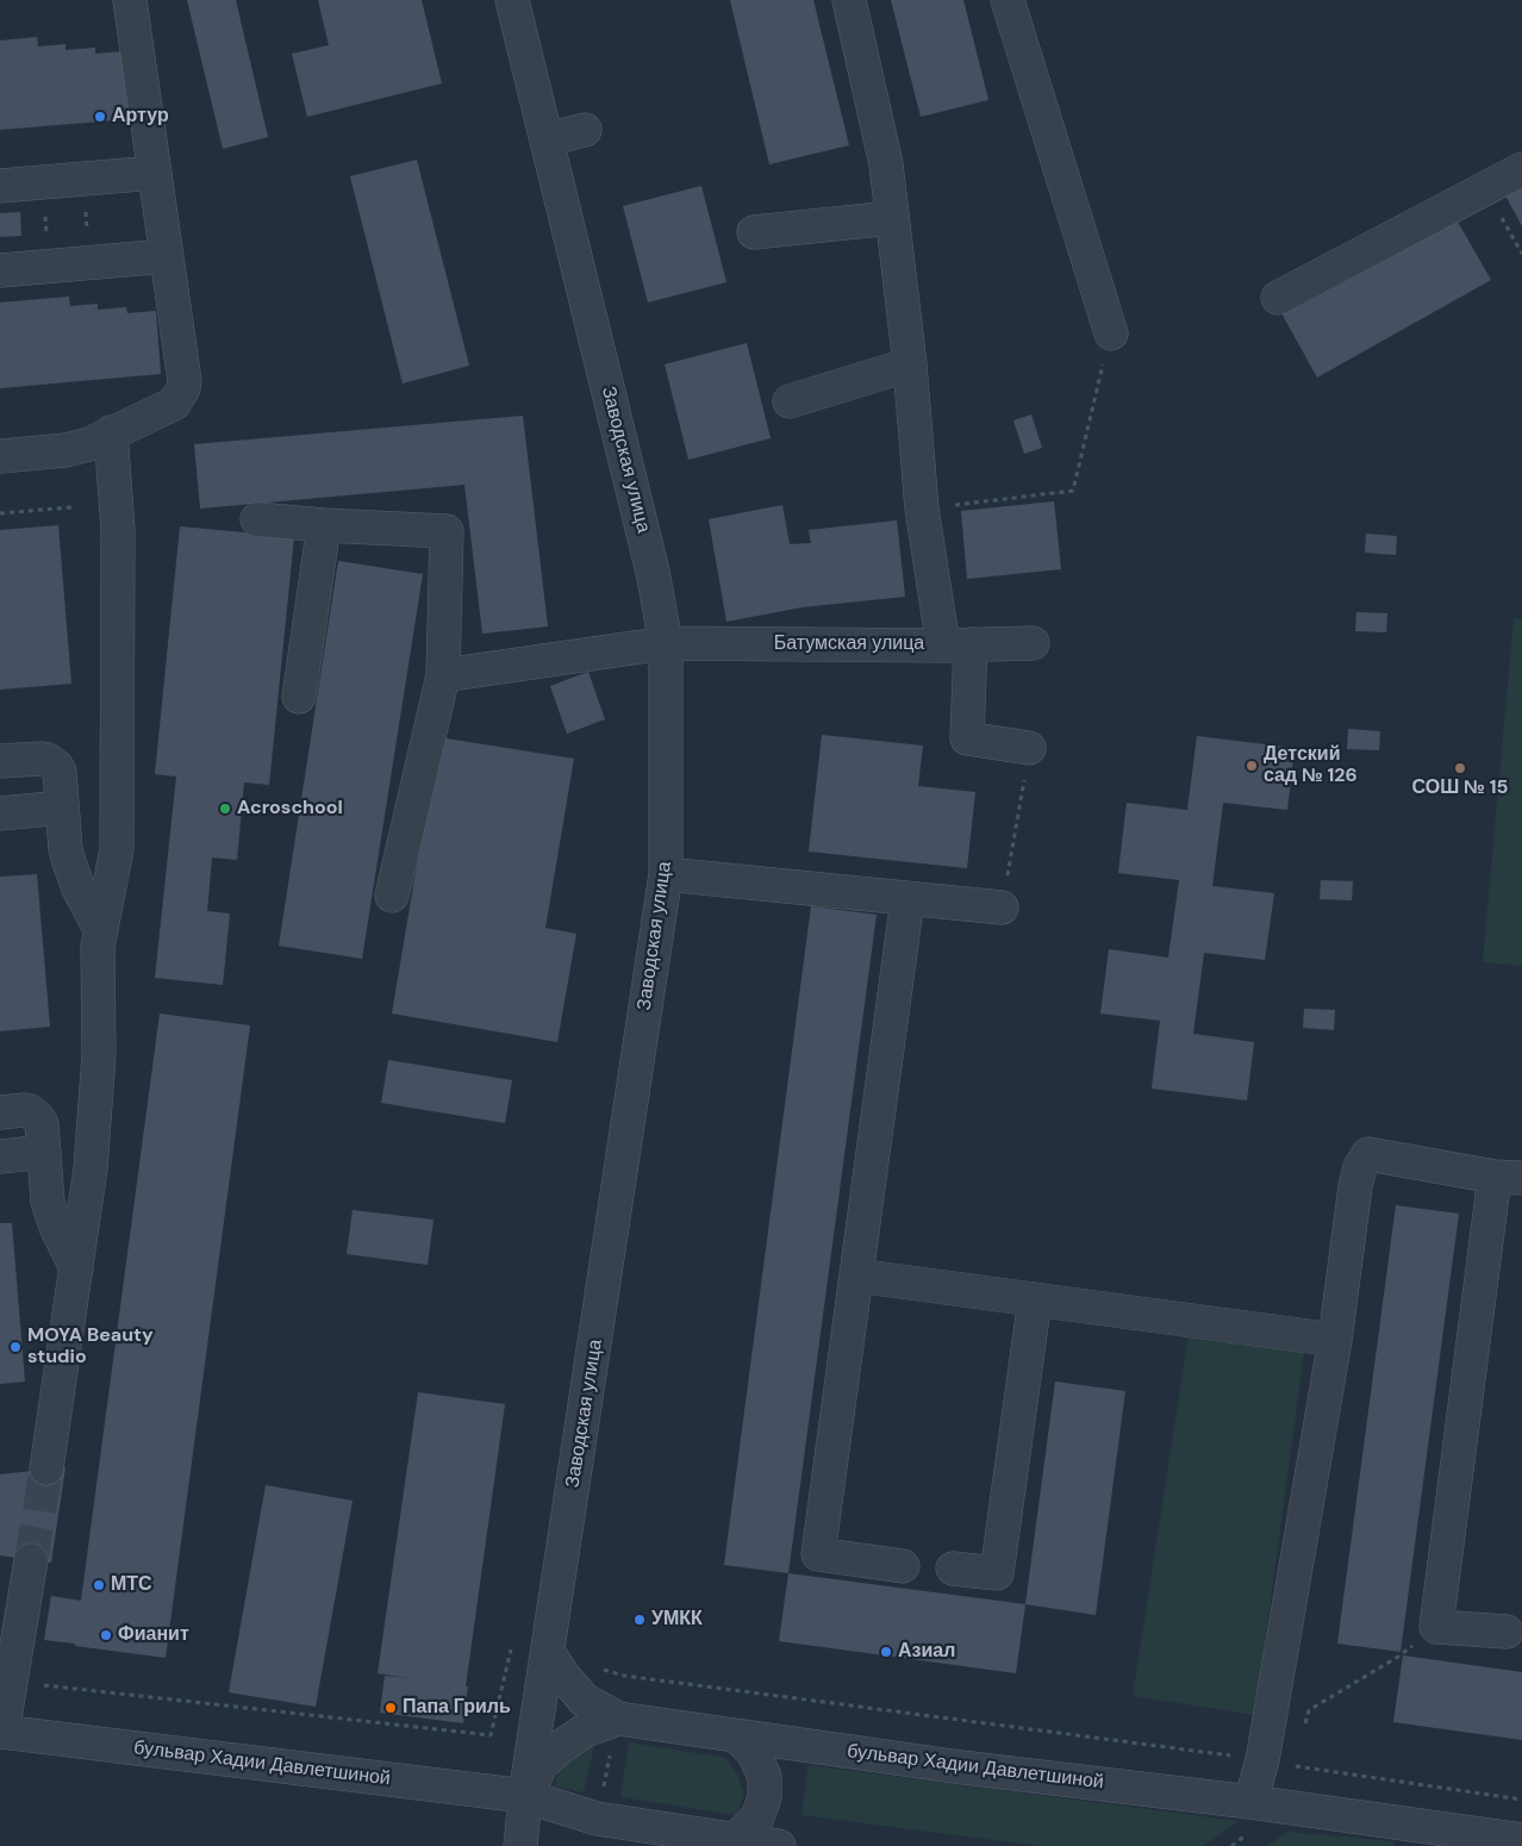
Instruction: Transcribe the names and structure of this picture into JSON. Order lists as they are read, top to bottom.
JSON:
{
  "streets": {
    "street": ["Заводская улица", "Батумская улица", "бульвар Хадии Давлетшиной"]
  },
  "crossings": [
    ["Заводская улица", "Батумская улица"],
    ["Заводская улица", "бульвар Хадии Давлетшиной"]
  ],
  "places": [
    "Артур",
    "Детский сад № 126",
    "СОШ № 15",
    "Acroschool",
    "MOYA Beauty studio",
    "МТС",
    "УМКК",
    "Фианит",
    "Азиал",
    "Папа Гриль"
  ]
}
